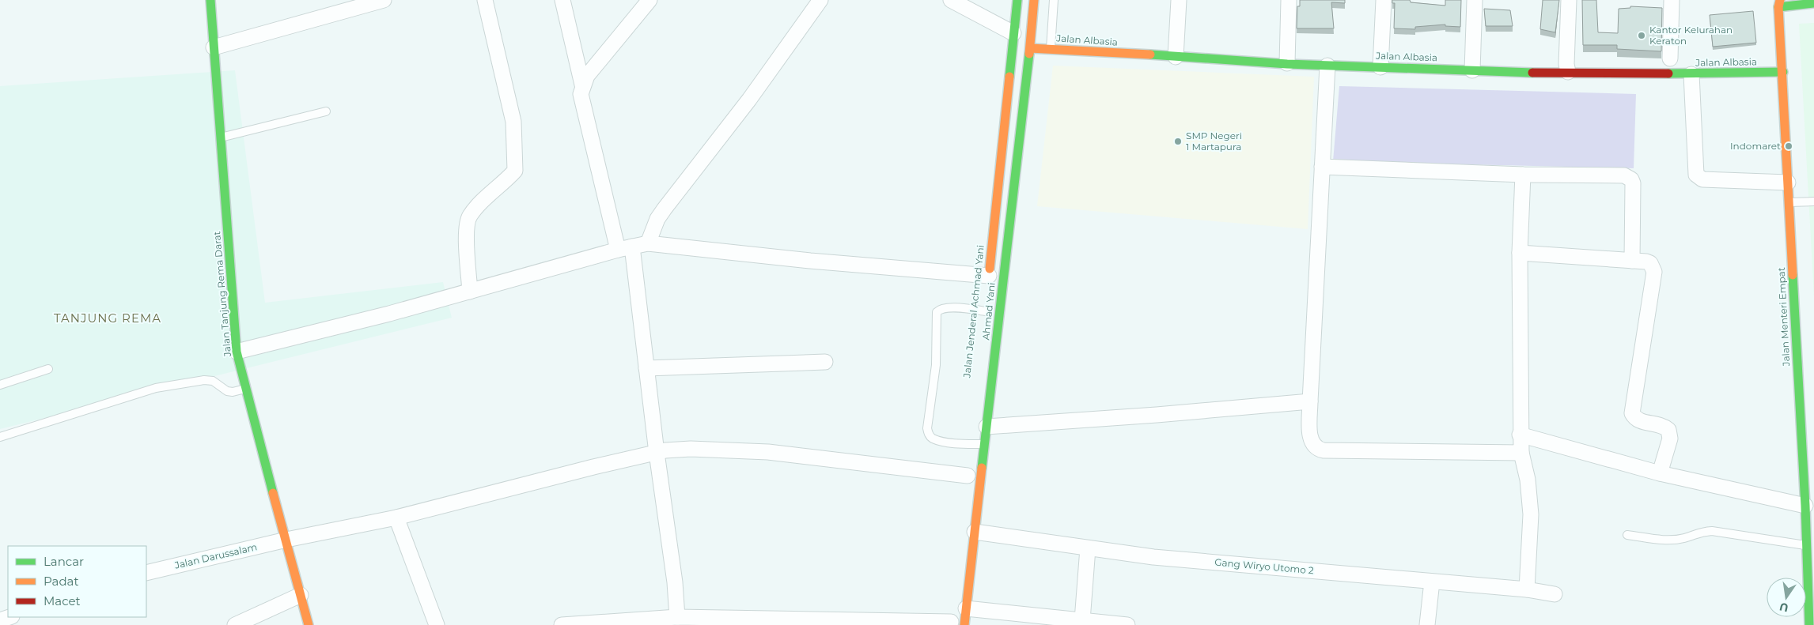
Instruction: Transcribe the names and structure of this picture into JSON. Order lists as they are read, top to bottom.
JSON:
{
  "streets": {
    "main road": [
      "Jalan Albasia",
      "Jalan Tanjung Rema Darat",
      "Jalan Jenderal Achmad Yani",
      "Ahmad Yani",
      "Jalan Menteri Empat"
    ],
    "street": ["Jalan Darussalam", "Gang Wiryo Utomo 2"]
  },
  "crossings": [
    ["Jalan Albasia", "Ahmad Yani"],
    ["Jalan Albasia", "Jalan Menteri Empat"],
    ["Jalan Tanjung Rema Darat", "Jalan Darussalam"],
    ["Ahmad Yani", "Gang Wiryo Utomo 2"]
  ],
  "districts": ["TANJUNG REMA"],
  "places": ["Kantor Kelurahan Keraton", "SMP Negeri 1 Martapura", "Indomaret"],
  "legend": ["Lancar", "Padat", "Macet"],
  "north": "bottom"
}
